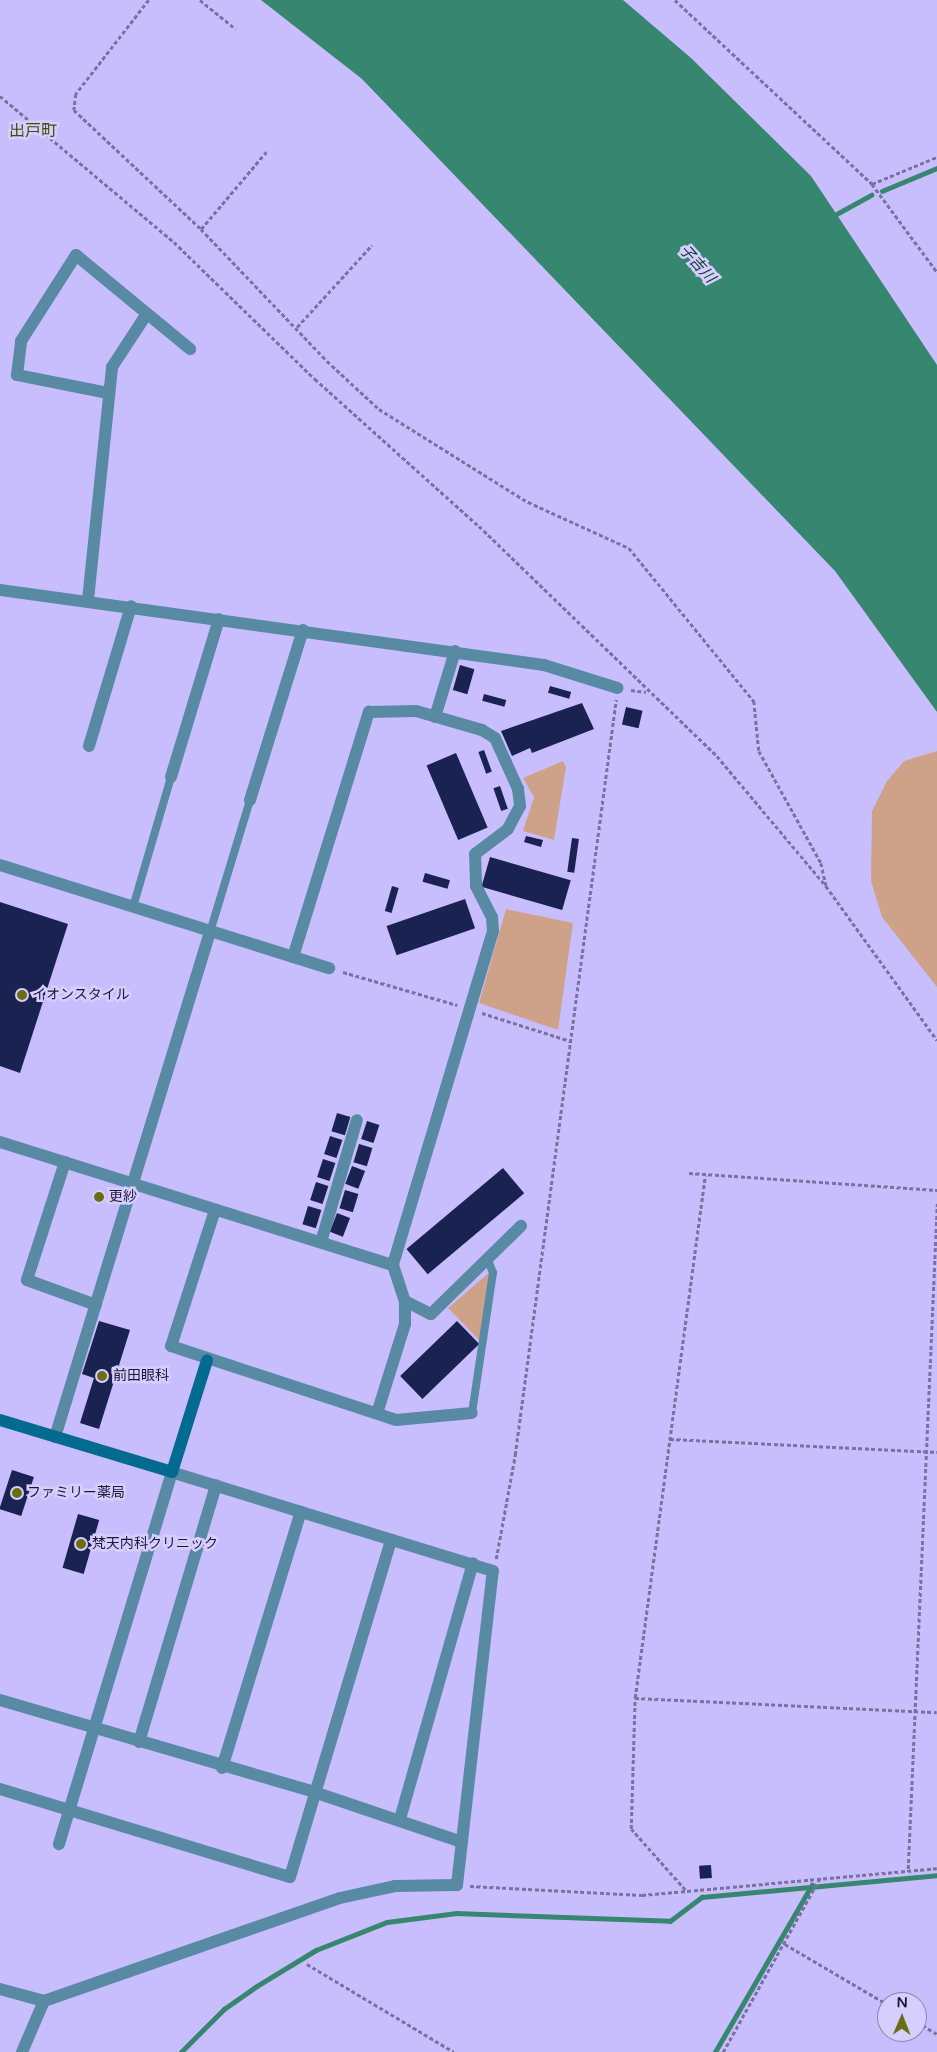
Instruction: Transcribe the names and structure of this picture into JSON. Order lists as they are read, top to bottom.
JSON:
{
  "districts": ["出戸町"],
  "water": ["子吉川"],
  "places": [
    "イオンスタイル",
    "更紗",
    "前田眼科",
    "ファミリー薬局",
    "梵天内科クリニック"
  ],
  "north": "top"
}
